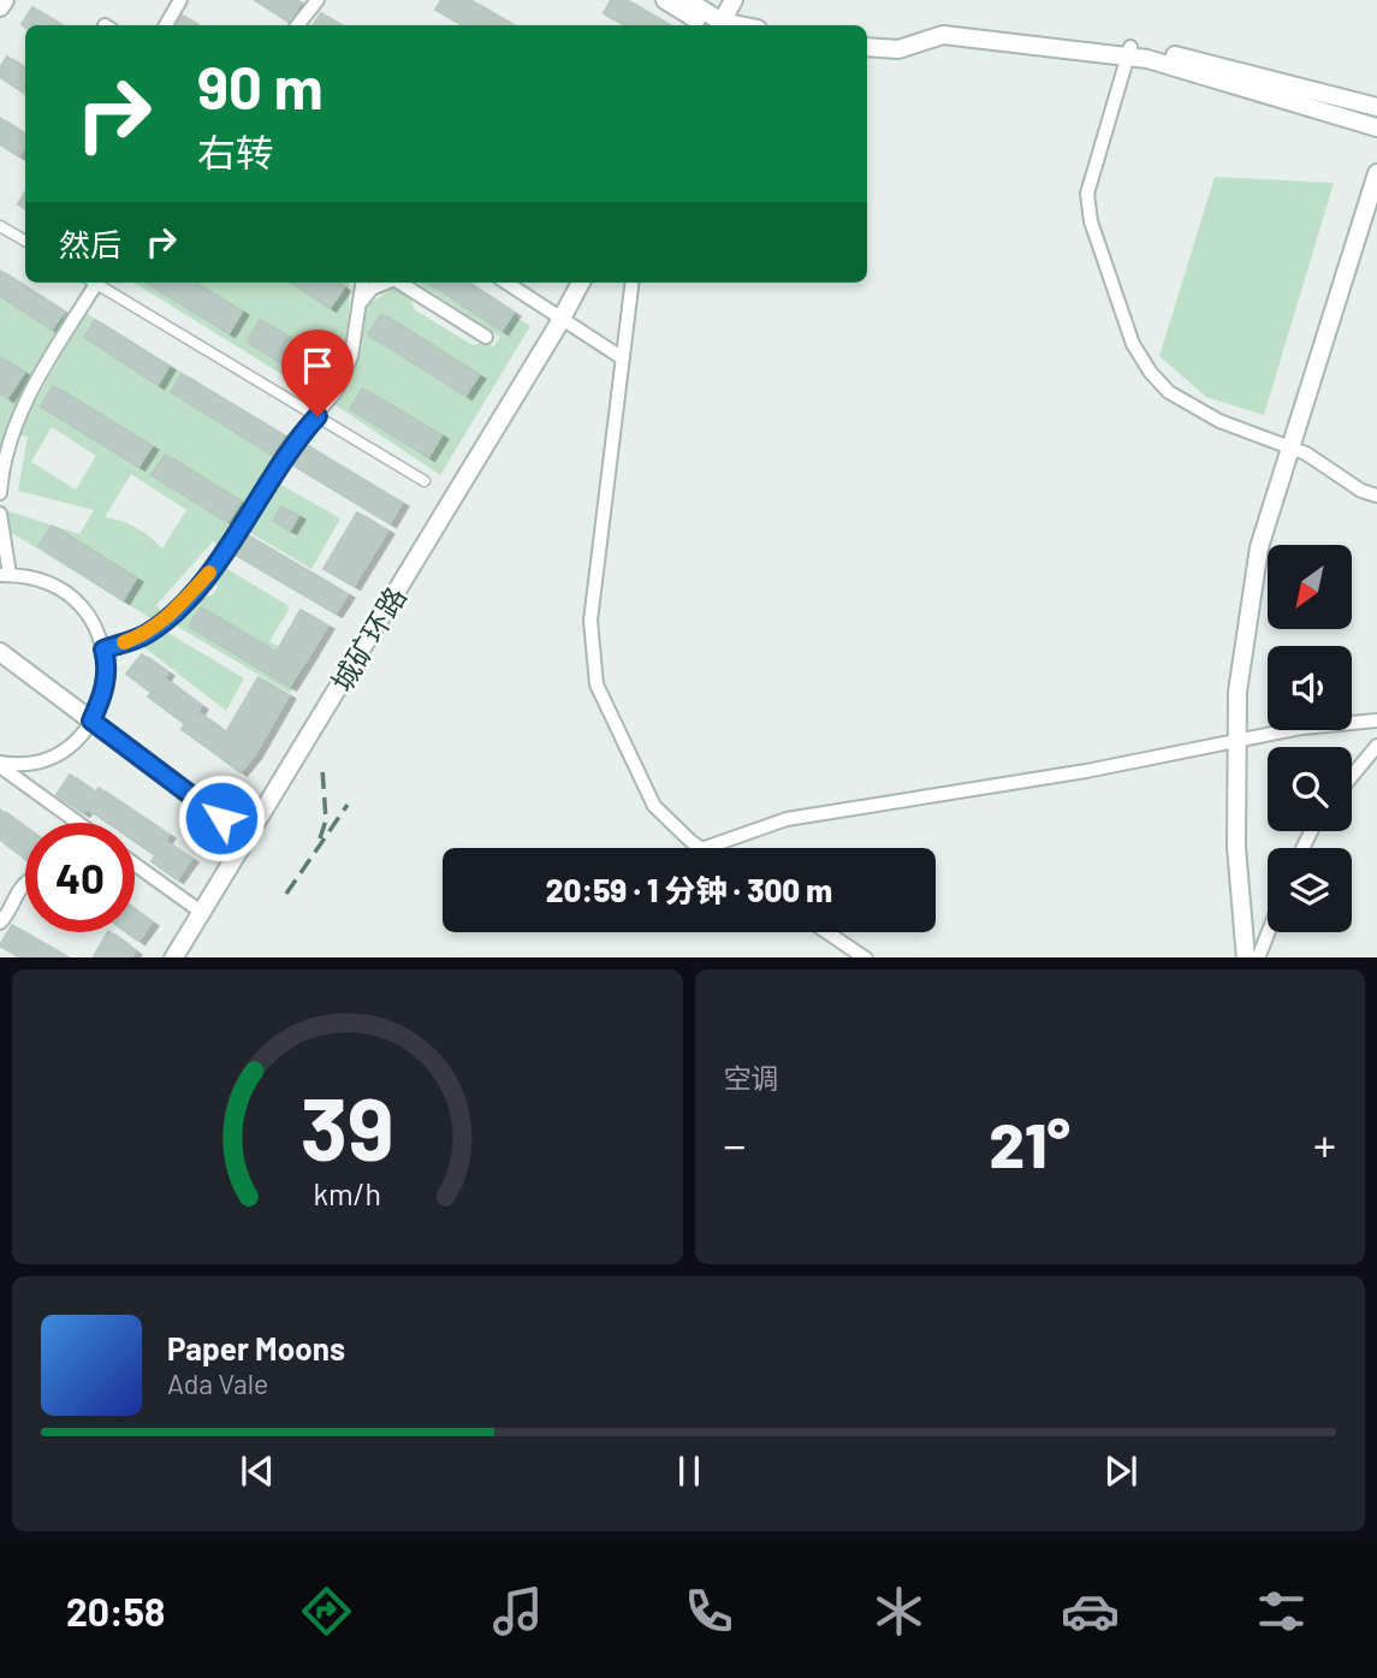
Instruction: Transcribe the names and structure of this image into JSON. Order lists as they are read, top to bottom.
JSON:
{
  "streets": {
    "street": ["城矿环路"]
  },
  "north": "bottom left",
  "page": {
    "turn": ["90 m", "右转"],
    "then": "然后",
    "limit": "40",
    "trip": "20:59 · 1 分钟 · 300 m",
    "tile": "空调",
    "heat": ["−", "21°", "+"],
    "song": ["Paper Moons", "Ada Vale"],
    "tabs": "20:58",
    "gauge": ["39", "km/h"]
  }
}
